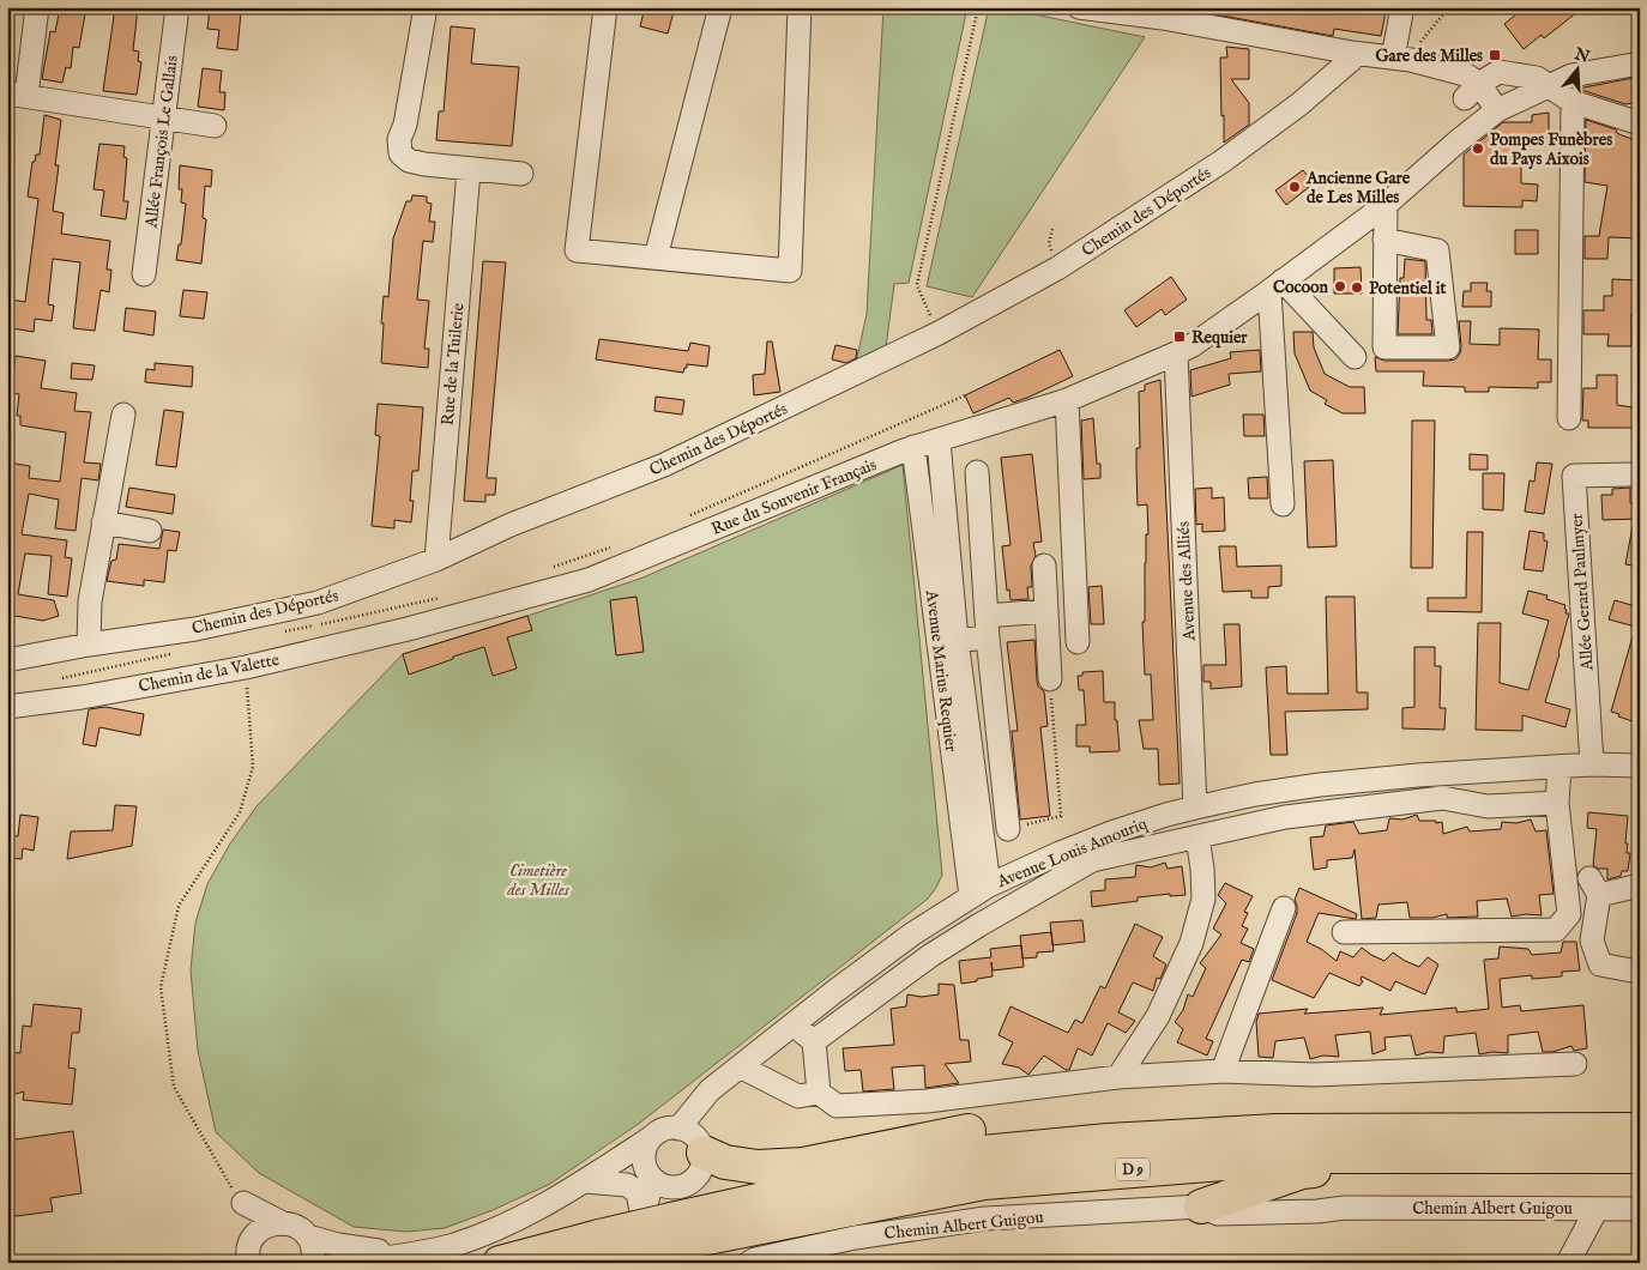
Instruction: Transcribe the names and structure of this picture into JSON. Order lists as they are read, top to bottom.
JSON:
{
  "streets": {
    "highway": ["D 9"],
    "street": [
      "Allée François Le Gallais",
      "Chemin des Déportés",
      "Rue de la Tuilerie",
      "Rue du Souvenir Français",
      "Avenue des Alliés",
      "Allée Gerard Paulmyer",
      "Avenue Marius Requier",
      "Chemin de la Valette",
      "Avenue Louis Amouriq",
      "Chemin Albert Guigou"
    ]
  },
  "crossings": [
    ["Chemin des Déportés", "Rue de la Tuilerie"],
    ["Rue du Souvenir Français", "Avenue des Alliés"],
    ["Rue du Souvenir Français", "Avenue Marius Requier"],
    ["Rue du Souvenir Français", "Chemin de la Valette"],
    ["Avenue des Alliés", "Avenue Louis Amouriq"],
    ["Allée Gerard Paulmyer", "Avenue Louis Amouriq"],
    ["Avenue Marius Requier", "Avenue Louis Amouriq"],
    ["Avenue Louis Amouriq", "D 9"]
  ],
  "parks": ["Cimetière des Milles"],
  "places": {
    "transit": ["Gare des Milles", "Requier"],
    "other": [
      "Pompes Funèbres du Pays Aixois",
      "Ancienne Gare de Les Milles",
      "Cocoon",
      "Potentiel it"
    ]
  },
  "north": "top"
}
